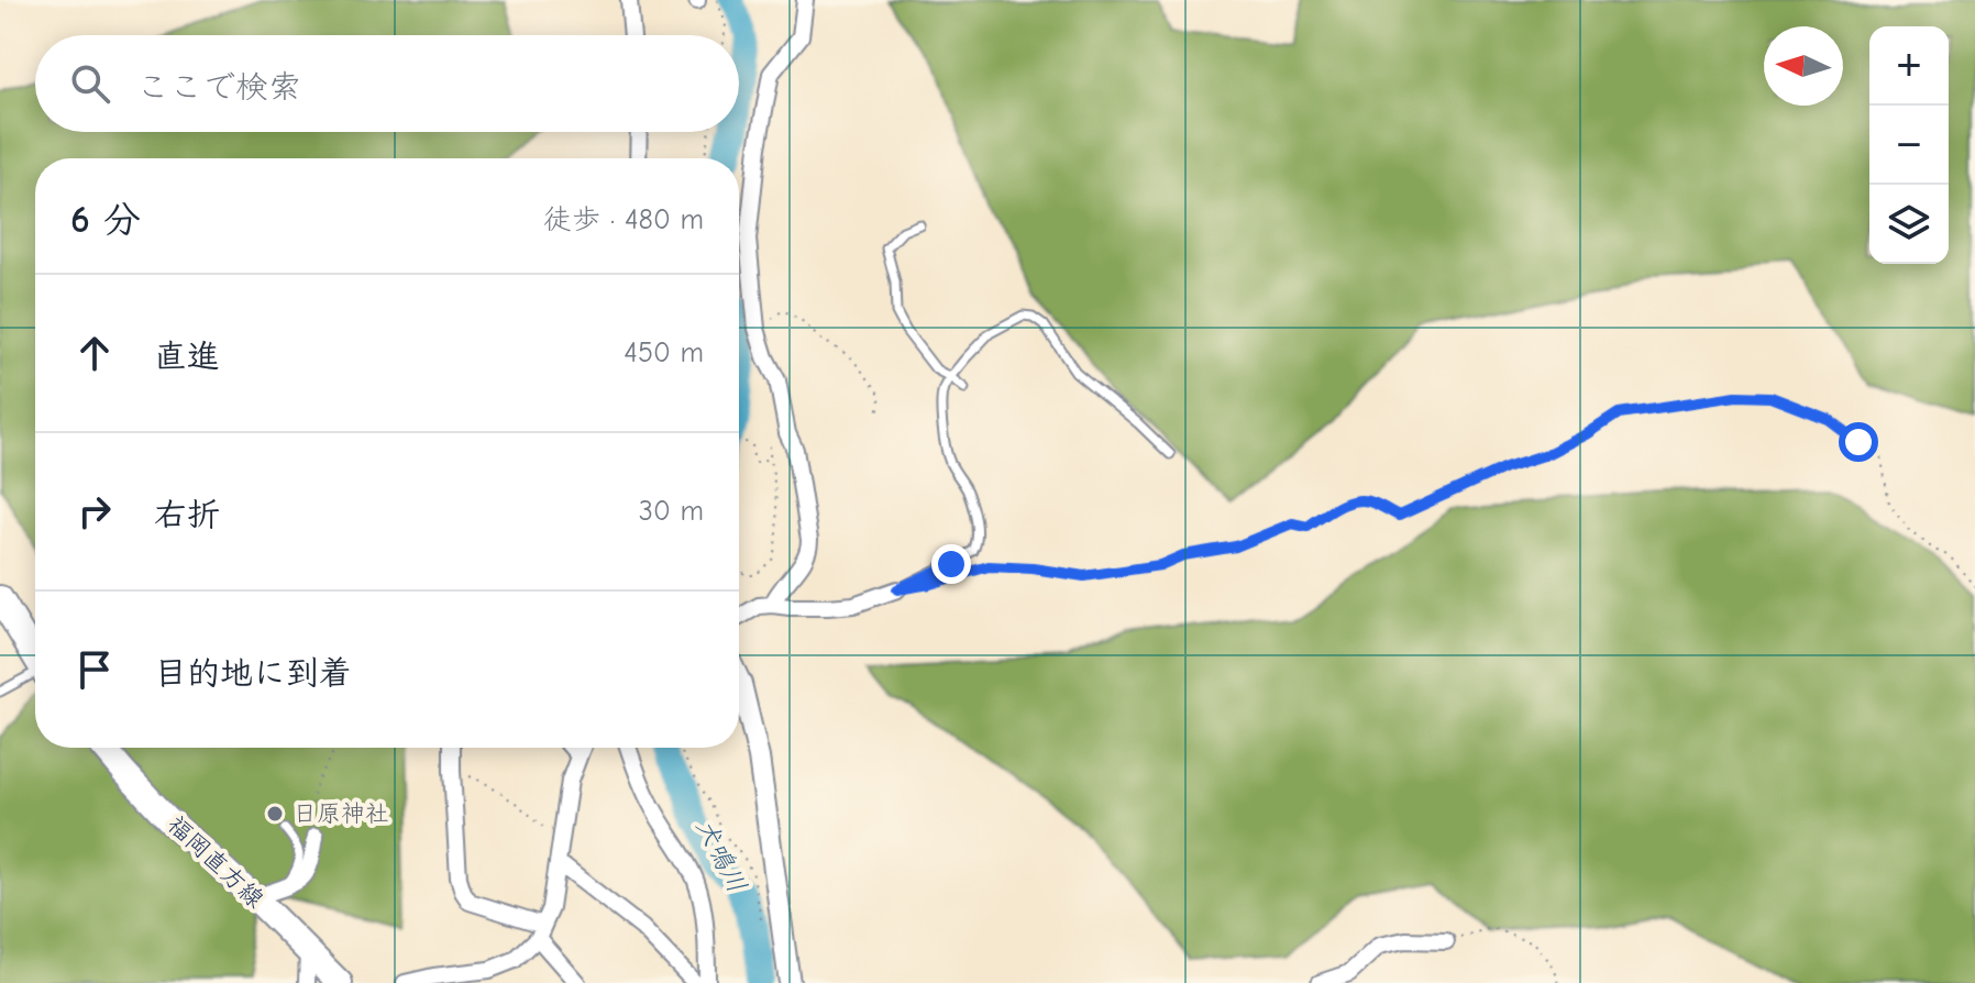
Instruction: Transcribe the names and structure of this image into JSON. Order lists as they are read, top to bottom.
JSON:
{
  "streets": {
    "main road": ["福岡直方線"]
  },
  "water": ["犬鳴川"],
  "places": ["日原神社"],
  "north": "left",
  "page": {
    "map_buttons": ["+", "−"],
    "search": "ここで検索",
    "heading": ["6 分", "徒歩 · 480 m"],
    "list": [
      ["直進", "450 m"],
      ["右折", "30 m"],
      "目的地に到着"
    ]
  }
}
